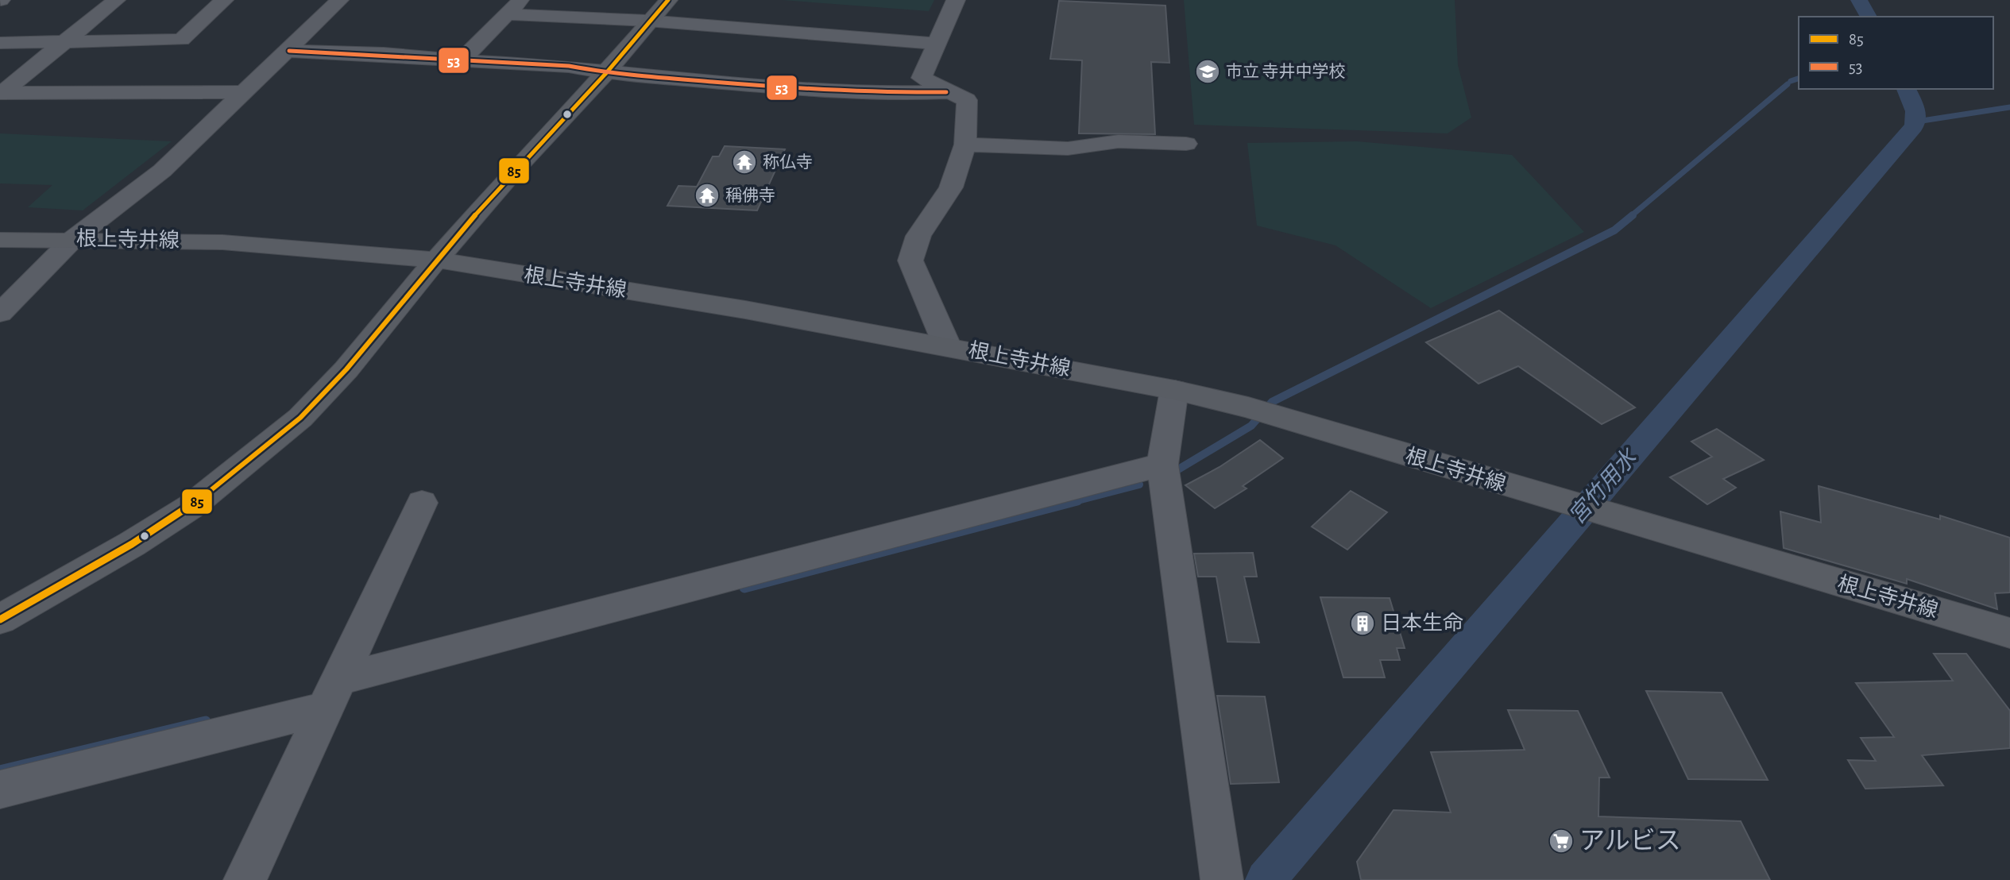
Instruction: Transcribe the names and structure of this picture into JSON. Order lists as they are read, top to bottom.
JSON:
{
  "streets": {
    "main road": ["根上寺井線"]
  },
  "water": ["宮竹用水"],
  "places": {
    "school or university": ["市立 寺井中学校"],
    "temple": ["称仏寺", "稱佛寺"],
    "building": ["日本生命"],
    "supermarket": ["アルビス"]
  },
  "lines": ["transit line 85", "transit line 53"],
  "legend": ["85", "53"]
}
